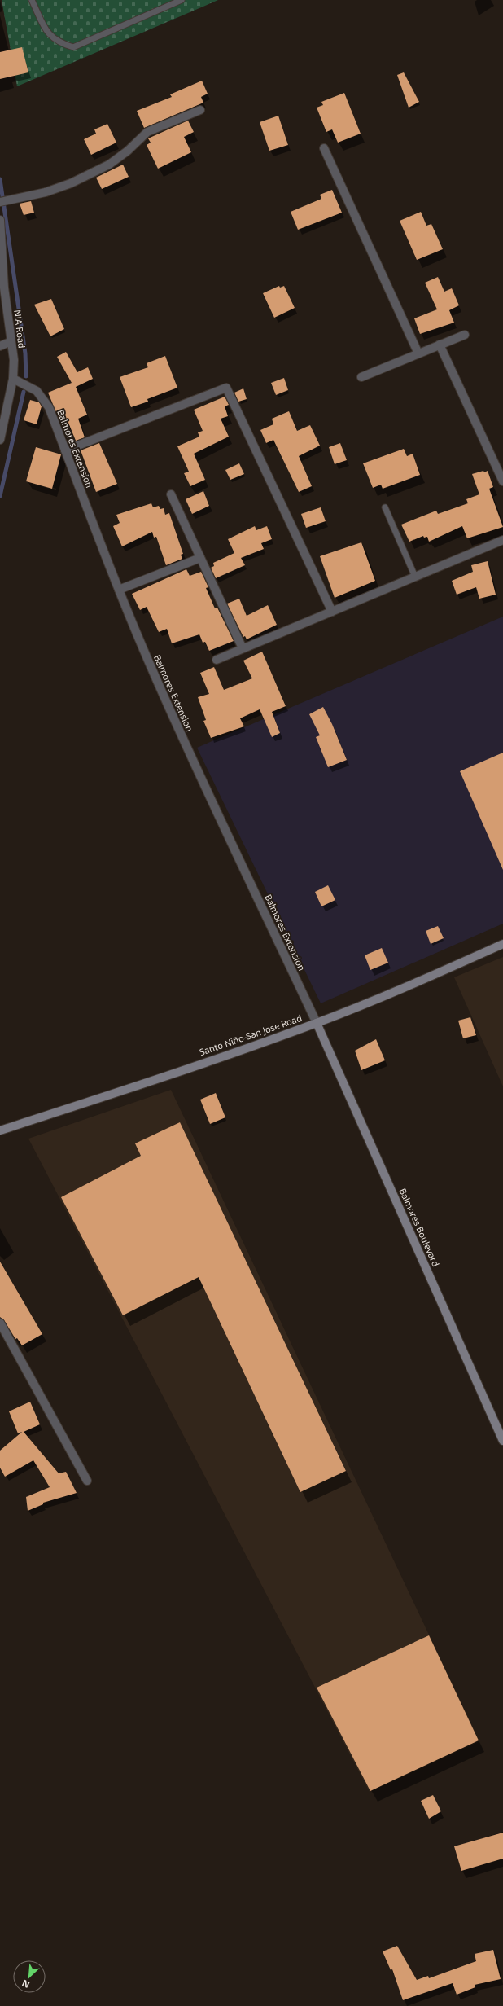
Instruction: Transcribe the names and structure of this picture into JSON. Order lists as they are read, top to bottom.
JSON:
{
  "streets": {
    "main road": ["Santo Niño-San Jose Road", "Balmores Boulevard"],
    "street": ["NIA Road", "Balmores Extension"]
  },
  "crossings": [
    ["NIA Road", "Balmores Extension"],
    ["Balmores Extension", "Santo Niño-San Jose Road"],
    ["Balmores Extension", "Balmores Boulevard"],
    ["Santo Niño-San Jose Road", "Balmores Boulevard"]
  ],
  "north": "bottom left"
}
